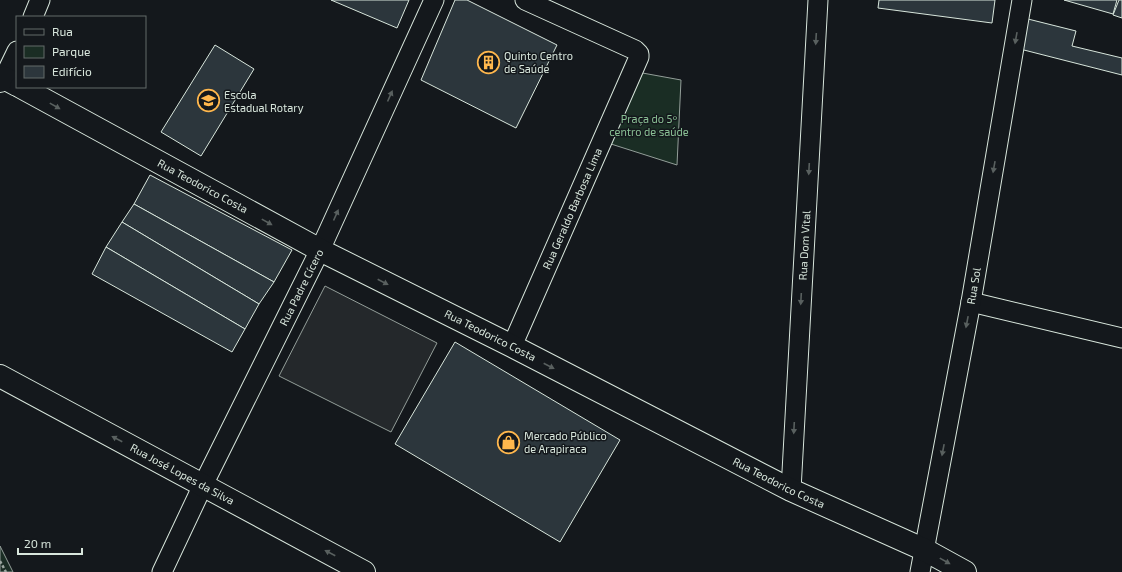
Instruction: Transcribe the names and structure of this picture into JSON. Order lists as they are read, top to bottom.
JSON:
{
  "streets": {
    "street": [
      "Rua Teodorico Costa",
      "Rua Geraldo Barbosa Lima",
      "Rua Dom Vital",
      "Rua Sol",
      "Rua Padre Cícero",
      "Rua José Lopes da Silva"
    ]
  },
  "crossings": [
    ["Rua Teodorico Costa", "Rua Geraldo Barbosa Lima"],
    ["Rua Teodorico Costa", "Rua Dom Vital"],
    ["Rua Teodorico Costa", "Rua Sol"],
    ["Rua Teodorico Costa", "Rua Padre Cícero"],
    ["Rua Padre Cícero", "Rua José Lopes da Silva"]
  ],
  "one_way": [
    "Rua Teodorico Costa",
    "Rua Dom Vital",
    "Rua Sol",
    "Rua Padre Cícero",
    "Rua José Lopes da Silva"
  ],
  "parks": ["Praça do 5º centro de saúde"],
  "places": {
    "building": ["Quinto Centro de Saúde"],
    "school or university": ["Escola Estadual Rotary"],
    "shop": ["Mercado Público de Arapiraca"]
  },
  "legend": ["Rua", "Parque", "Edifício"],
  "scale_bar": "20 m"
}
